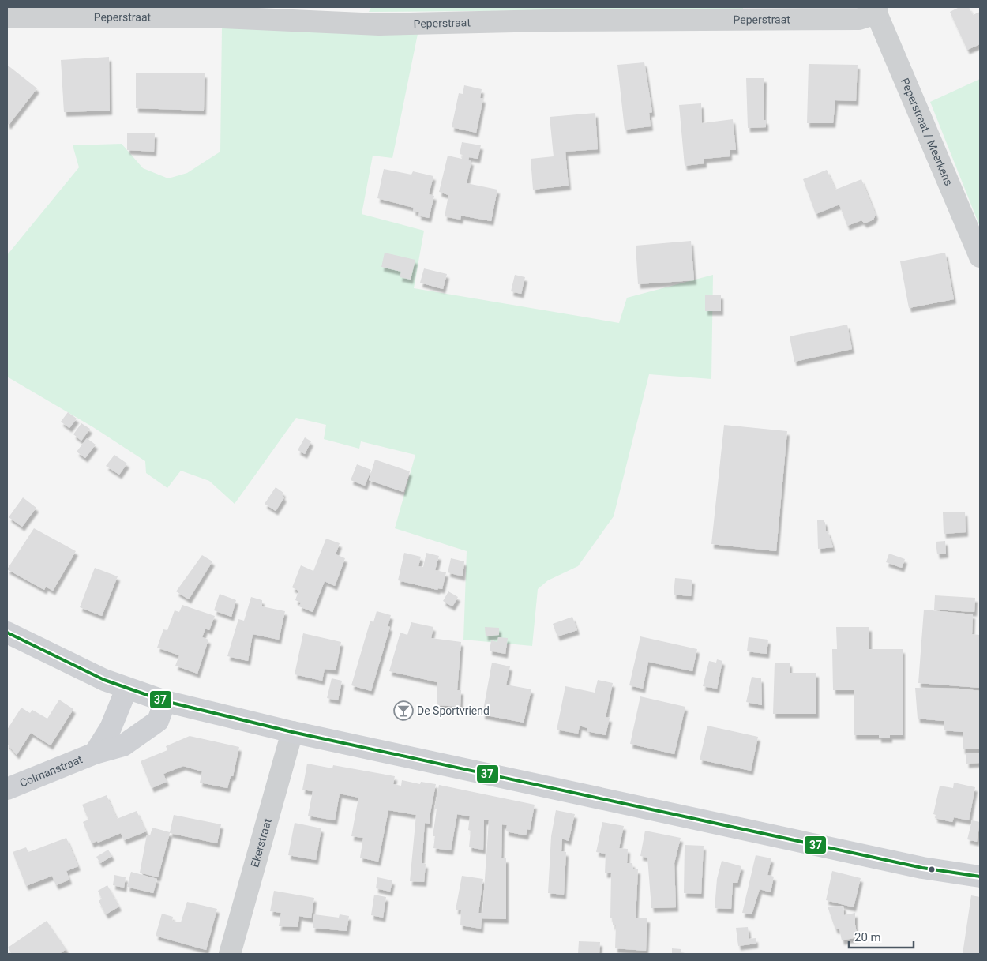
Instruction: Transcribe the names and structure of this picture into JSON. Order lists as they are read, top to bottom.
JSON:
{
  "streets": {
    "main road": ["Colmanstraat"],
    "street": ["Peperstraat", "Peperstraat / Meerkens", "Ekerstraat"]
  },
  "crossings": [
    ["Peperstraat", "Peperstraat / Meerkens"]
  ],
  "places": {
    "bar": ["De Sportvriend"]
  },
  "lines": ["transit line 37"],
  "scale_bar": "20 m"
}
